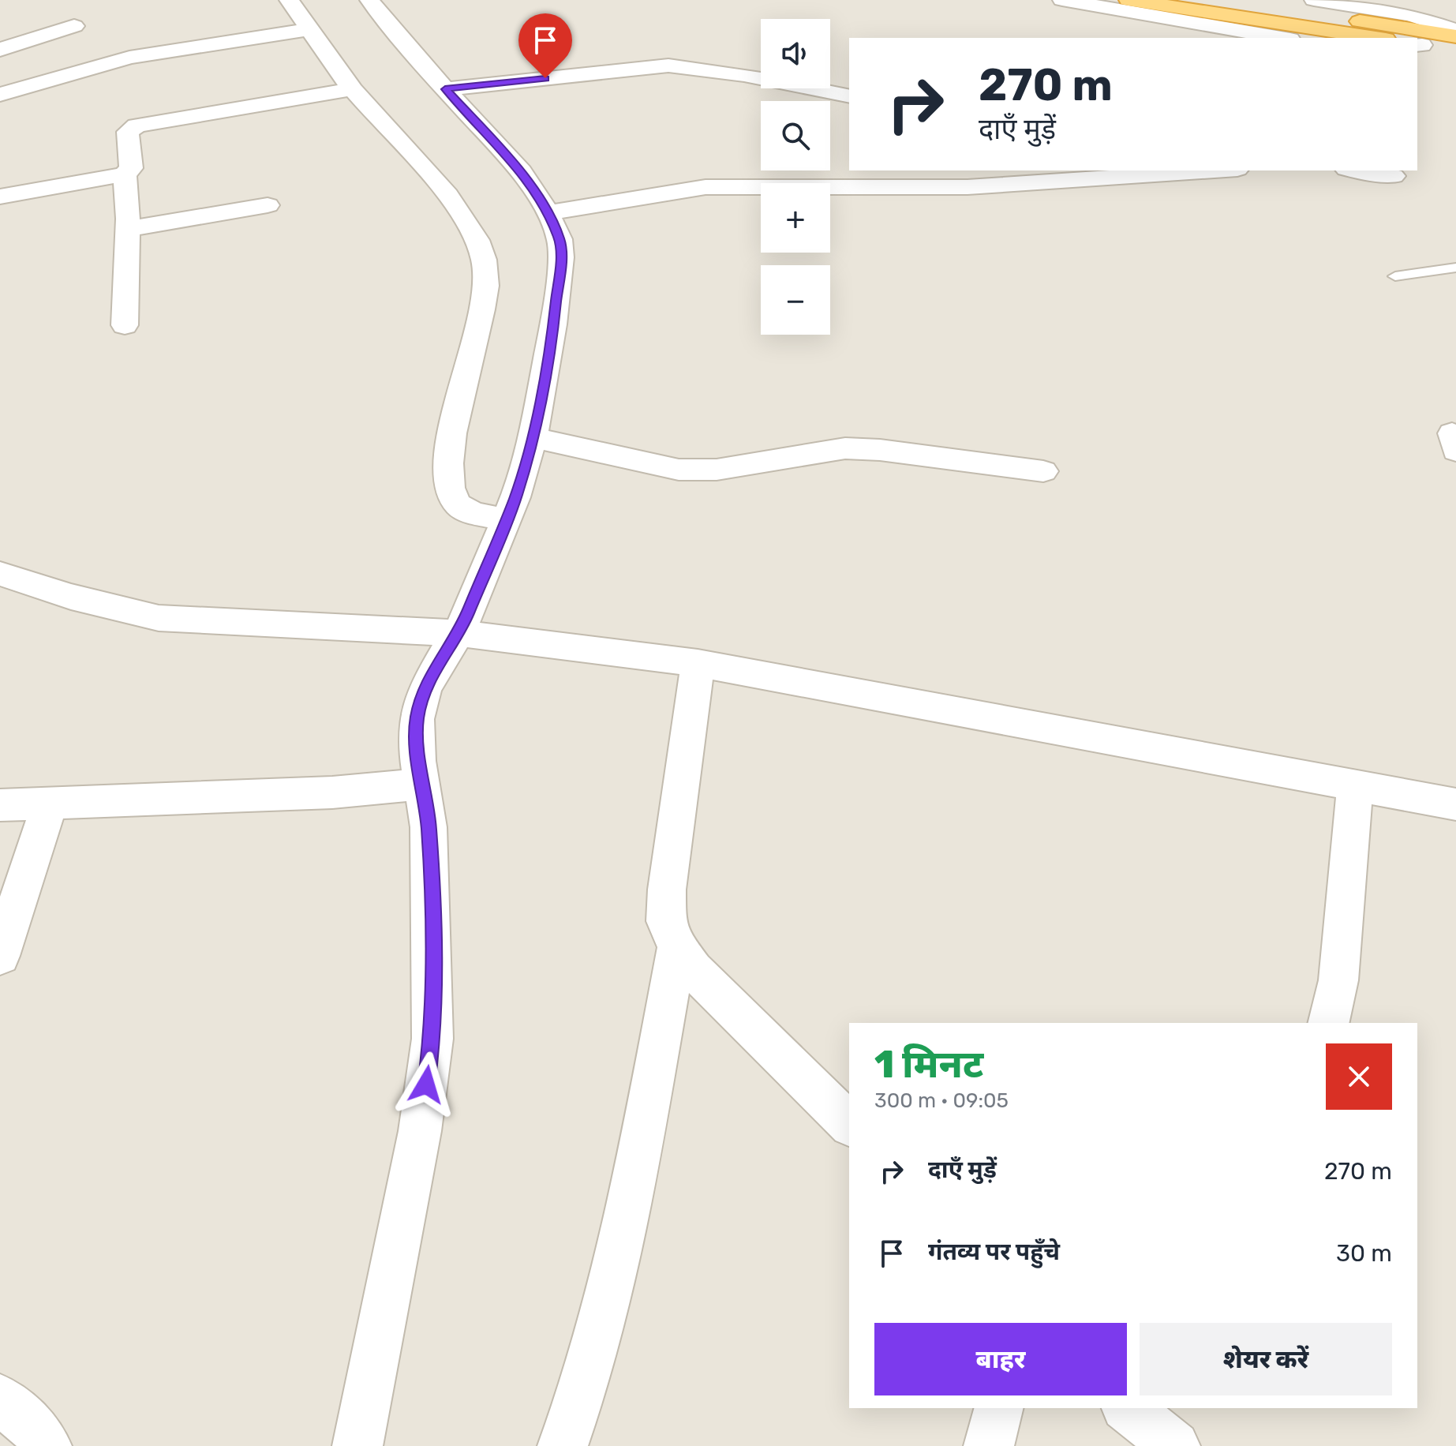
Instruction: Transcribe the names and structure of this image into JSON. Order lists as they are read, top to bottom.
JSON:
{
  "page": {
    "map_buttons": ["+", "−"],
    "turn": ["270 m", "दाएँ मुड़ें"],
    "heading": ["1 मिनट", "300 m · 09:05"],
    "list": [
      {
        "name": "दाएँ मुड़ें",
        "value": "270 m"
      },
      {
        "name": "गंतव्य पर पहुँचे",
        "value": "30 m"
      }
    ],
    "buttons": ["बाहर", "शेयर करें"]
  }
}
